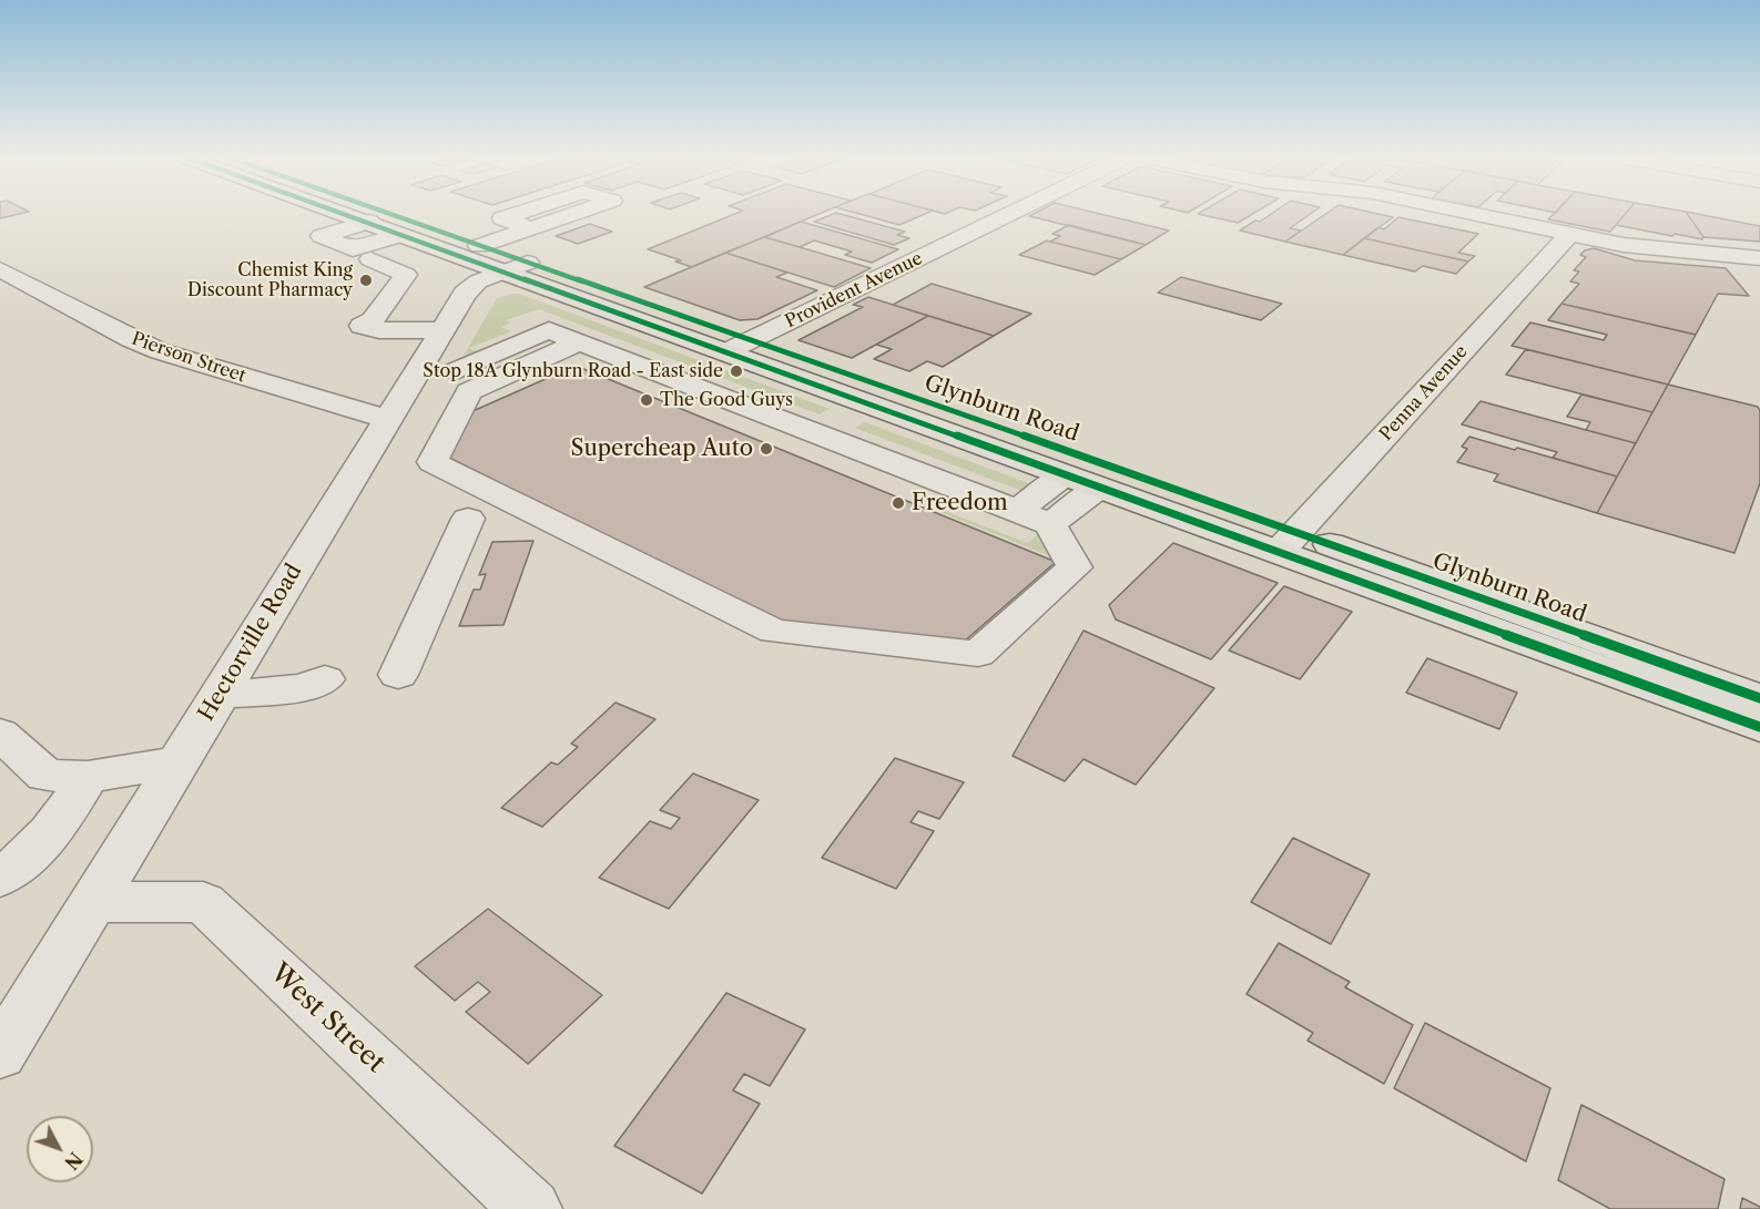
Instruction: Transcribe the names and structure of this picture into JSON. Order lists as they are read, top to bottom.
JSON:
{
  "streets": {
    "main road": ["Glynburn Road"],
    "street": [
      "Provident Avenue",
      "Pierson Street",
      "Penna Avenue",
      "Hectorville Road",
      "West Street"
    ]
  },
  "crossings": [
    ["Provident Avenue", "Glynburn Road"],
    ["Pierson Street", "Hectorville Road"],
    ["Penna Avenue", "Glynburn Road"],
    ["Glynburn Road", "Hectorville Road"],
    ["Hectorville Road", "West Street"]
  ],
  "places": [
    "Chemist King Discount Pharmacy",
    "Stop 18A Glynburn Road - East side",
    "The Good Guys",
    "Supercheap Auto",
    "Freedom"
  ],
  "north": "bottom right"
}
